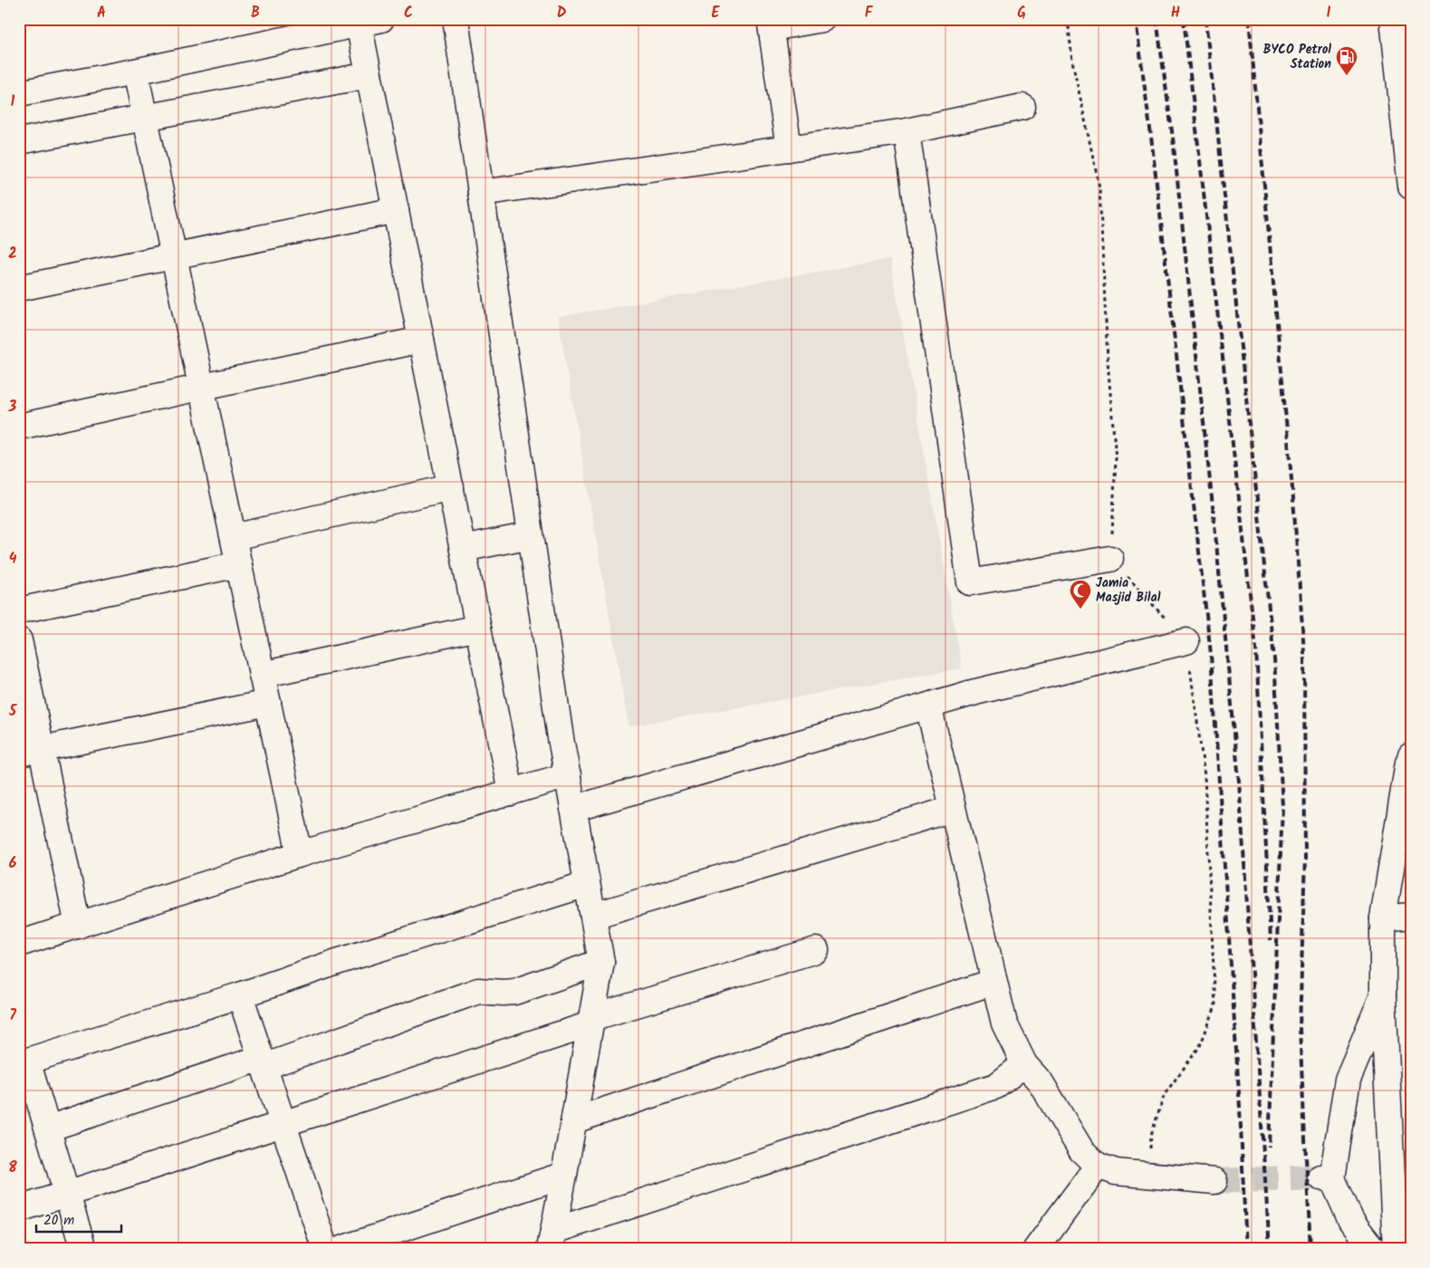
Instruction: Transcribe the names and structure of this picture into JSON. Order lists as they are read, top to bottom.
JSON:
{
  "places": {
    "fuel station": ["BYCO Petrol Station"],
    "mosque": ["Jamia Masjid Bilal"]
  },
  "scale_bar": "20 m",
  "grid": {
    "columns": [
      "A",
      "B",
      "C",
      "D",
      "E",
      "F",
      "G",
      "H",
      "I"
    ],
    "rows": [
      "1",
      "2",
      "3",
      "4",
      "5",
      "6",
      "7",
      "8"
    ]
  }
}
